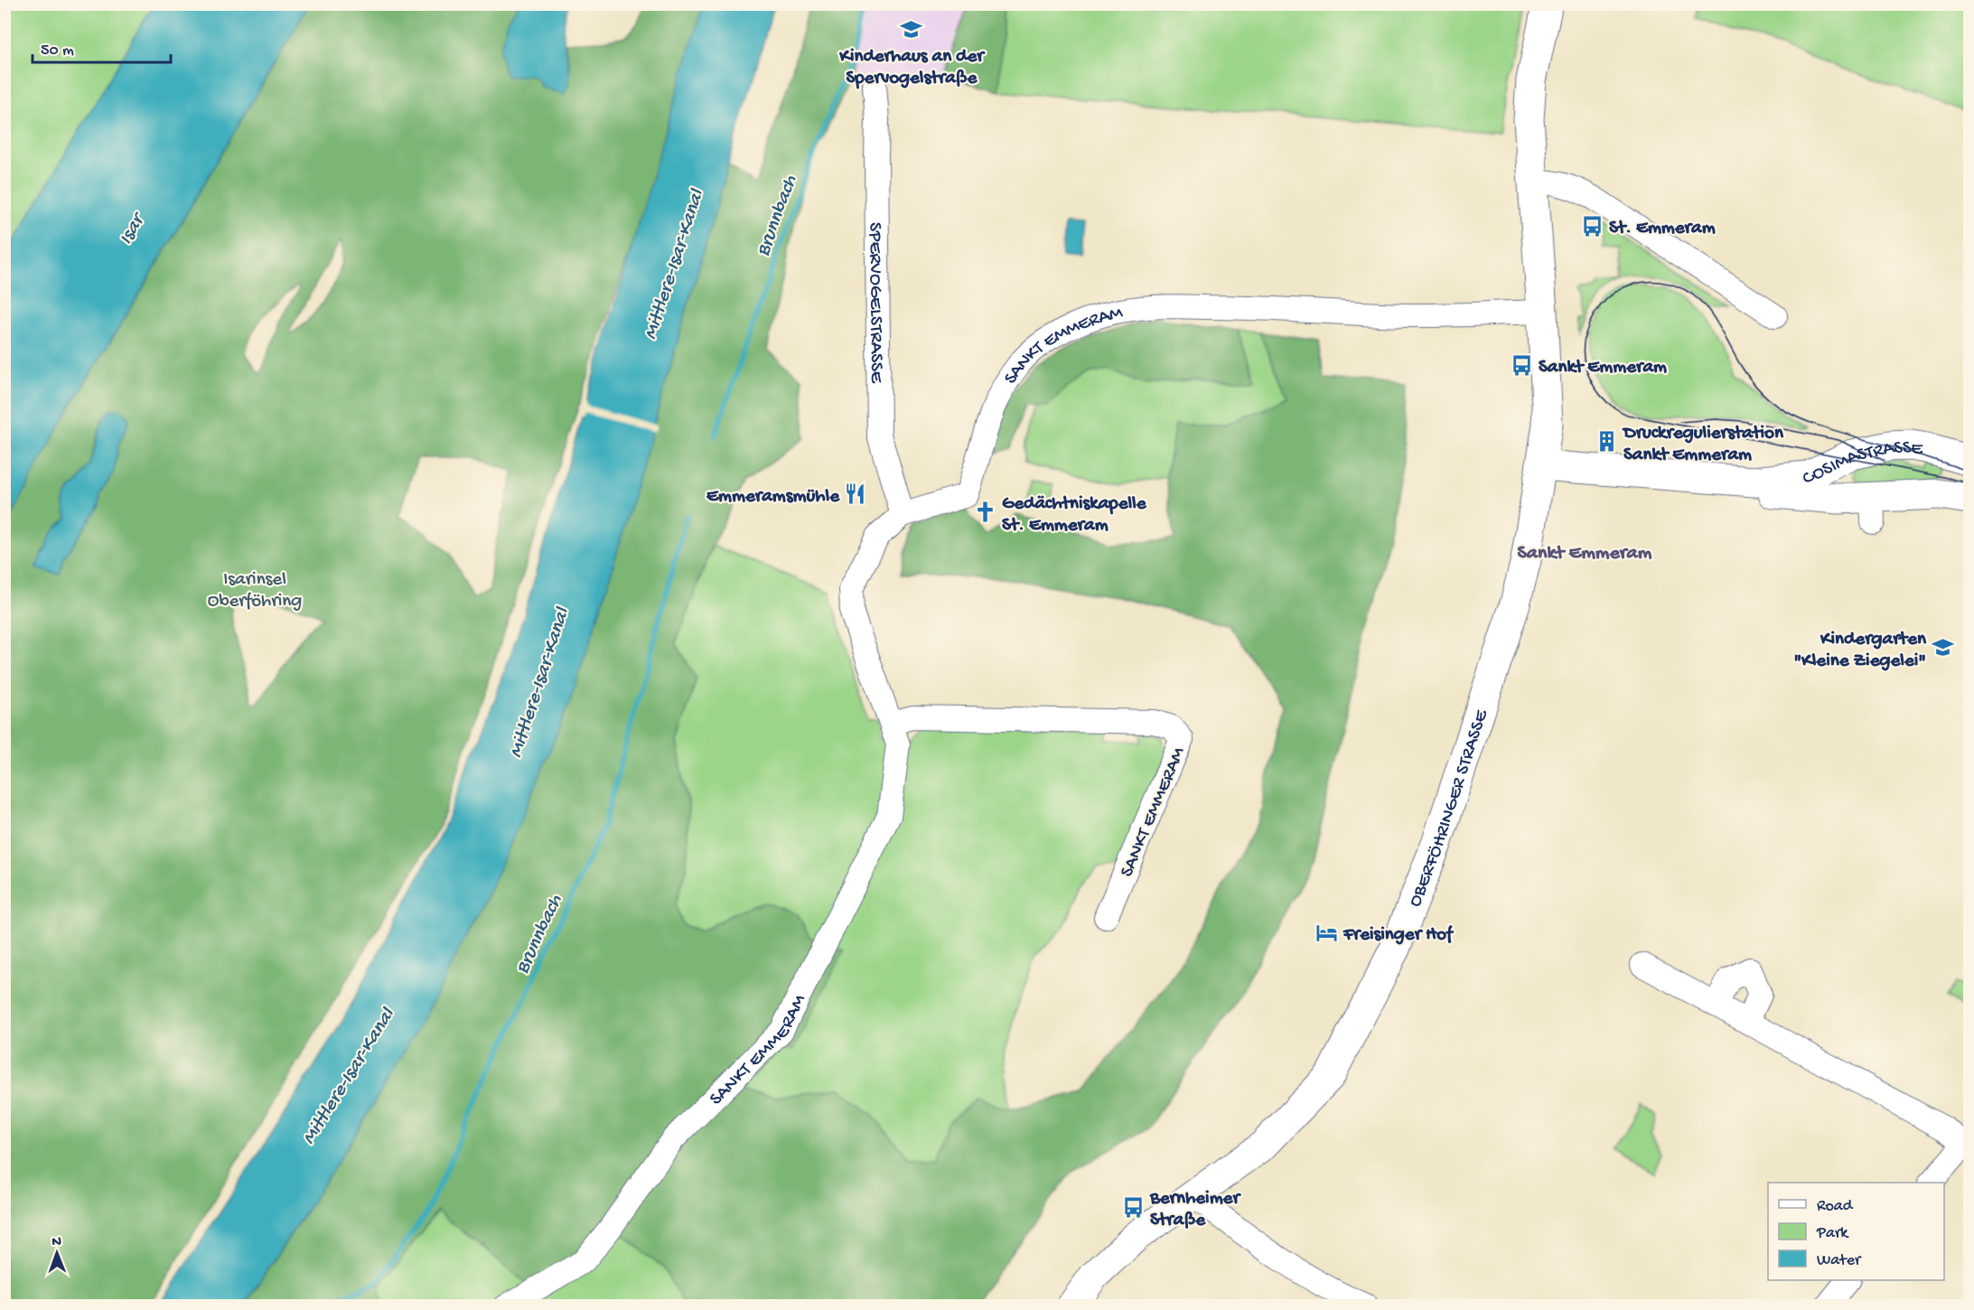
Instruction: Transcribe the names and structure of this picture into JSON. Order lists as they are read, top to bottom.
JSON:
{
  "streets": {
    "main road": ["COSIMASTRASSE", "OBERFÖHRINGER STRASSE"],
    "street": ["SPERVOGELSTRASSE", "SANKT EMMERAM"]
  },
  "crossings": [
    ["SPERVOGELSTRASSE", "SANKT EMMERAM"],
    ["SANKT EMMERAM", "OBERFÖHRINGER STRASSE"],
    ["COSIMASTRASSE", "OBERFÖHRINGER STRASSE"]
  ],
  "districts": ["Sankt Emmeram"],
  "water": ["Brunnbach", "Isar", "Mittlere-Isar-Kanal"],
  "parks": ["Isarinsel Oberföhring"],
  "places": {
    "school or university": ["Kinderhaus an der Spervogelstraße", "Kindergarten \"Kleine Ziegelei\""],
    "bus stop": ["St. Emmeram", "Sankt Emmeram", "Bernheimer Straße"],
    "building": ["Druckregulierstation Sankt Emmeram"],
    "restaurant": ["Emmeramsmühle"],
    "church": ["Gedächtniskapelle St. Emmeram"],
    "hotel": ["Freisinger Hof"]
  },
  "legend": ["Road", "Park", "Water"],
  "scale_bar": "50 m",
  "north": "top"
}
